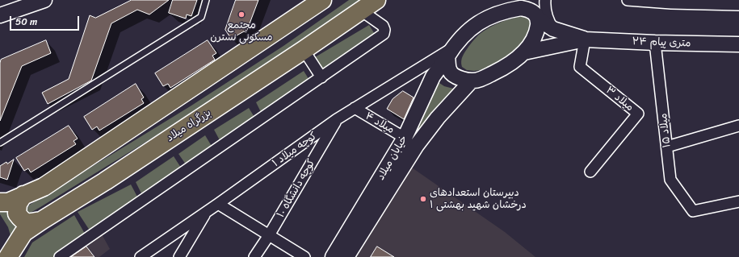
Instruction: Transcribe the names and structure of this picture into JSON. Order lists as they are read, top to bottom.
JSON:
{
  "streets": {
    "highway": ["بزرگراه میلاد"],
    "street": [
      "۲۴ متری پیام",
      "میلاد ۳",
      "میلاد ۴",
      "میلاد ۱۵",
      "کوچه میلاد ۱",
      "خیابان میلاد",
      "کوچه دانشگاه ۱۰"
    ]
  },
  "crossings": [
    ["۲۴ متری پیام", "میلاد ۳"],
    ["۲۴ متری پیام", "میلاد ۱۵"],
    ["۲۴ متری پیام", "خیابان میلاد"],
    ["میلاد ۳", "خیابان میلاد"],
    ["میلاد ۴", "کوچه میلاد ۱"],
    ["میلاد ۴", "خیابان میلاد"],
    ["کوچه میلاد ۱", "خیابان میلاد"],
    ["کوچه میلاد ۱", "کوچه دانشگاه ۱۰"]
  ],
  "places": ["مجتمع مسکونی نسترن", "دبیرستان استعدادهای درخشان شهید بهشتی ۱"],
  "scale_bar": "50 m"
}
